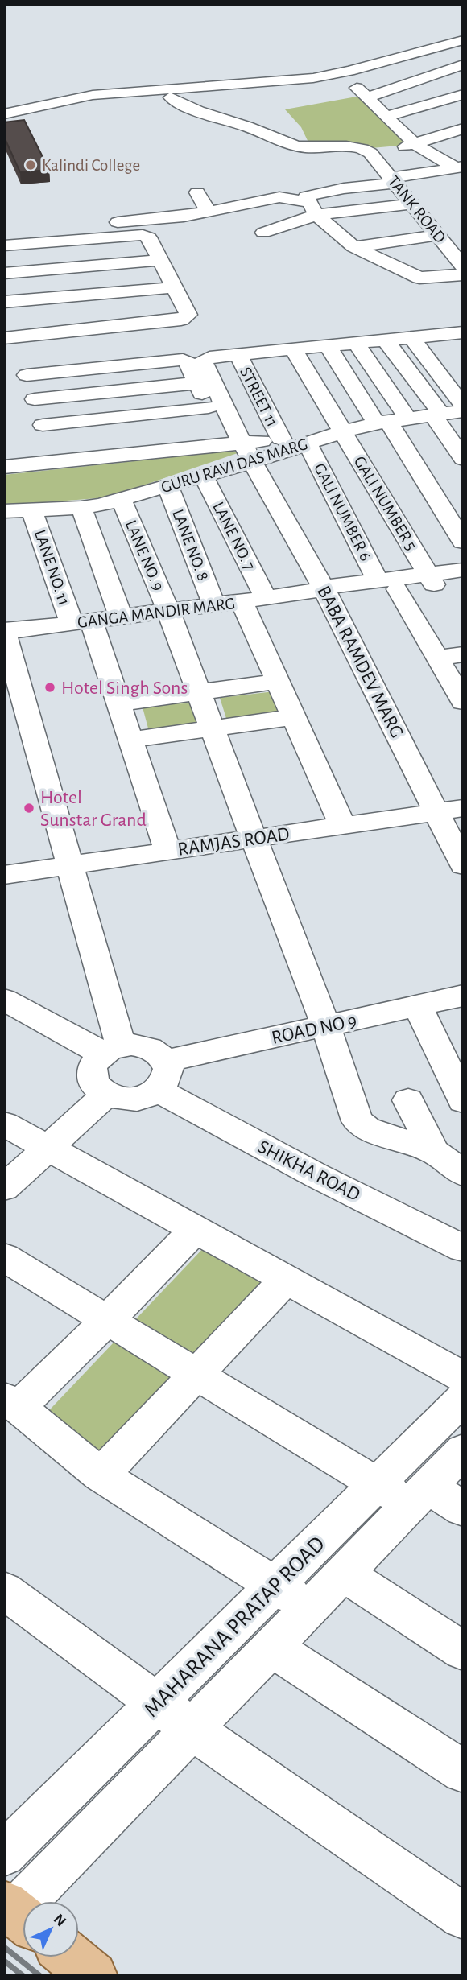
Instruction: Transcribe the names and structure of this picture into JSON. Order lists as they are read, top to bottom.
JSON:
{
  "streets": {
    "street": [
      "TANK ROAD",
      "STREET 11",
      "GURU RAVI DAS MARG",
      "GALI NUMBER 5",
      "GALI NUMBER 6",
      "LANE NO. 7",
      "LANE NO. 8",
      "LANE NO. 9",
      "LANE NO. 11",
      "GANGA MANDIR MARG",
      "BABA RAMDEV MARG",
      "RAMJAS ROAD",
      "ROAD NO 9",
      "SHIKHA ROAD",
      "MAHARANA PRATAP ROAD"
    ]
  },
  "crossings": [
    ["STREET 11", "GURU RAVI DAS MARG"],
    ["STREET 11", "BABA RAMDEV MARG"],
    ["GURU RAVI DAS MARG", "GALI NUMBER 5"],
    ["GURU RAVI DAS MARG", "GALI NUMBER 6"],
    ["GURU RAVI DAS MARG", "LANE NO. 7"],
    ["GURU RAVI DAS MARG", "LANE NO. 8"],
    ["GURU RAVI DAS MARG", "LANE NO. 9"],
    ["GURU RAVI DAS MARG", "LANE NO. 11"],
    ["GURU RAVI DAS MARG", "BABA RAMDEV MARG"],
    ["GALI NUMBER 5", "GANGA MANDIR MARG"],
    ["GALI NUMBER 6", "GANGA MANDIR MARG"],
    ["LANE NO. 7", "GANGA MANDIR MARG"],
    ["LANE NO. 7", "RAMJAS ROAD"],
    ["LANE NO. 8", "GANGA MANDIR MARG"],
    ["LANE NO. 9", "GANGA MANDIR MARG"],
    ["LANE NO. 9", "RAMJAS ROAD"],
    ["LANE NO. 9", "ROAD NO 9"],
    ["LANE NO. 11", "GANGA MANDIR MARG"],
    ["LANE NO. 11", "RAMJAS ROAD"],
    ["GANGA MANDIR MARG", "BABA RAMDEV MARG"],
    ["BABA RAMDEV MARG", "RAMJAS ROAD"],
    ["ROAD NO 9", "SHIKHA ROAD"]
  ],
  "places": ["Kalindi College", "Hotel Singh Sons", "Hotel Sunstar Grand"],
  "north": "top right"
}
